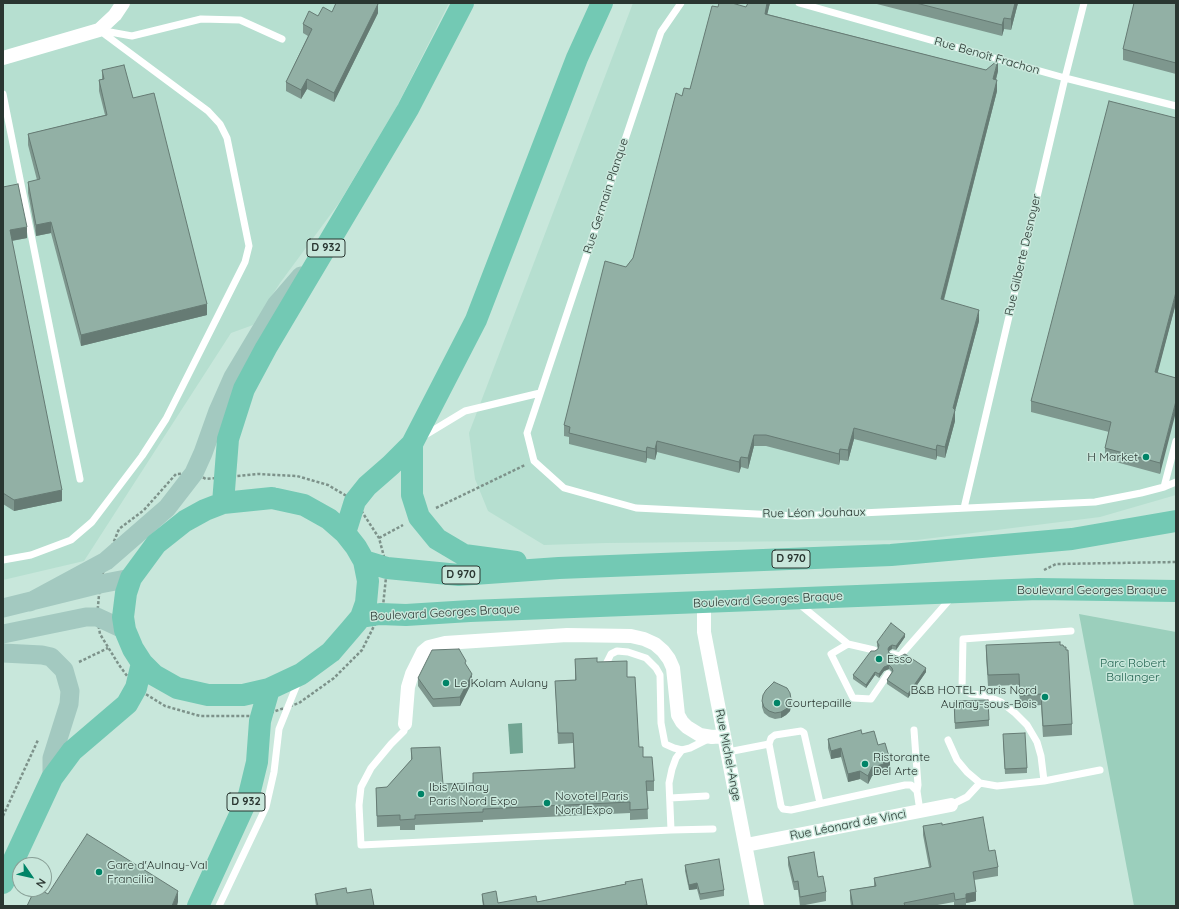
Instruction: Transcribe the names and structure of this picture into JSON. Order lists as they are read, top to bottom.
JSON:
{
  "streets": {
    "main road": ["D 932", "D 970", "Boulevard Georges Braque"],
    "street": ["Rue Michel-Ange", "Rue Léonard de Vinci"],
    "lane": [
      "Rue Benoît Frachon",
      "Rue Germain Planque",
      "Rue Gilberte Desnoyer",
      "Rue Léon Jouhaux"
    ]
  },
  "crossings": [
    ["Rue Benoît Frachon", "Rue Gilberte Desnoyer"],
    ["Rue Gilberte Desnoyer", "Rue Léon Jouhaux"],
    ["Boulevard Georges Braque", "Rue Michel-Ange"],
    ["Rue Michel-Ange", "Rue Léonard de Vinci"]
  ],
  "parks": ["Parc Robert Ballanger"],
  "places": [
    "H Market",
    "Esso",
    "Le Kolam Aulany",
    "B&B HOTEL Paris Nord Aulnay-sous-Bois",
    "Courtepaille",
    "Ristorante Del Arte",
    "Ibis Aulnay Paris Nord Expo",
    "Novotel Paris Nord Expo",
    "Gare d'Aulnay-Val Francilia"
  ],
  "north": "bottom right"
}
